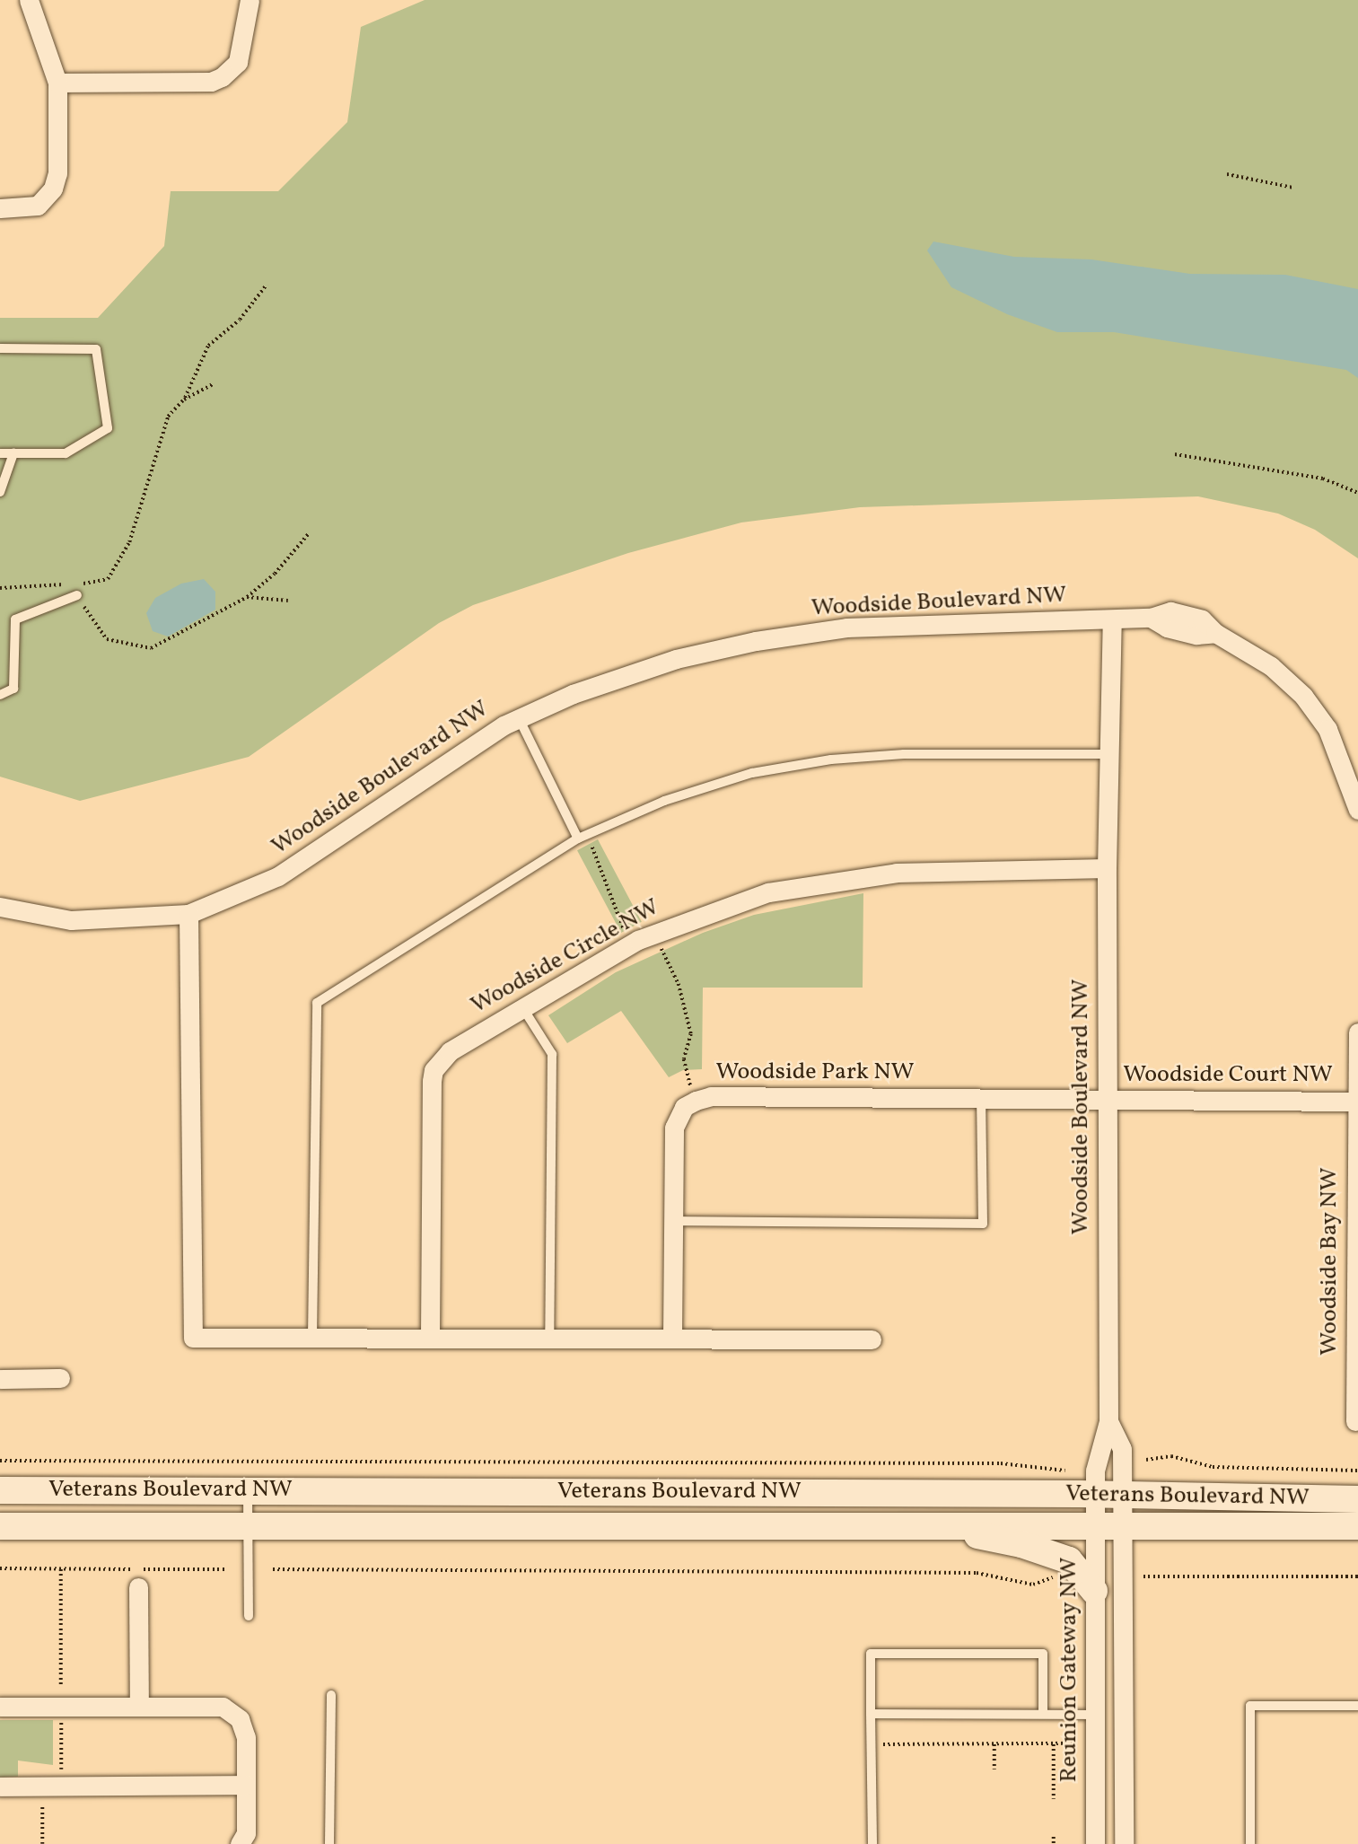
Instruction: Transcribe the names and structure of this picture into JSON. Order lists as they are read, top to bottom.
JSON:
{
  "streets": {
    "main road": ["Veterans Boulevard NW"],
    "street": [
      "Woodside Boulevard NW",
      "Woodside Circle NW",
      "Woodside Park NW",
      "Woodside Court NW",
      "Woodside Bay NW",
      "Reunion Gateway NW"
    ]
  },
  "crossings": [
    ["Woodside Boulevard NW", "Woodside Circle NW"],
    ["Woodside Boulevard NW", "Woodside Park NW"],
    ["Woodside Boulevard NW", "Woodside Court NW"],
    ["Woodside Boulevard NW", "Veterans Boulevard NW"],
    ["Woodside Boulevard NW", "Reunion Gateway NW"],
    ["Woodside Park NW", "Woodside Court NW"],
    ["Woodside Court NW", "Woodside Bay NW"],
    ["Veterans Boulevard NW", "Reunion Gateway NW"]
  ]
}
